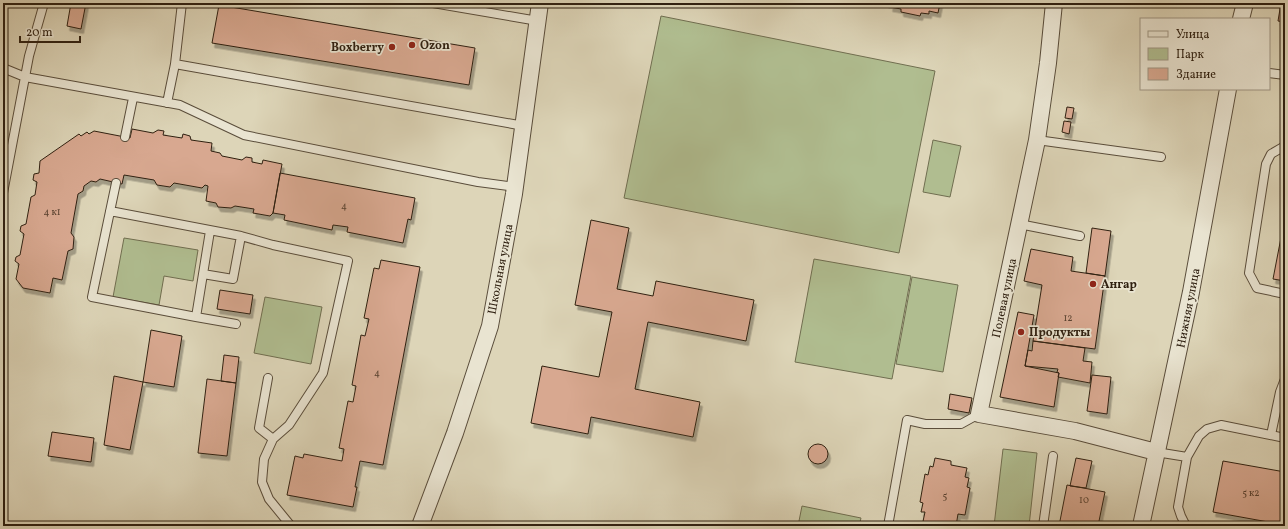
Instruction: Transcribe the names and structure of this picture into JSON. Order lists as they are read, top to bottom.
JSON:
{
  "streets": {
    "street": ["Школьная улица", "Полевая улица", "Нижняя улица"]
  },
  "places": [
    "Ozon",
    "Boxberry",
    "Ангар",
    "Продукты"
  ],
  "house_numbers": [
    "4",
    "4 к1",
    "12",
    "4",
    "5 к2",
    "5",
    "10"
  ],
  "legend": ["Улица", "Парк", "Здание"],
  "scale_bar": "20 m"
}
